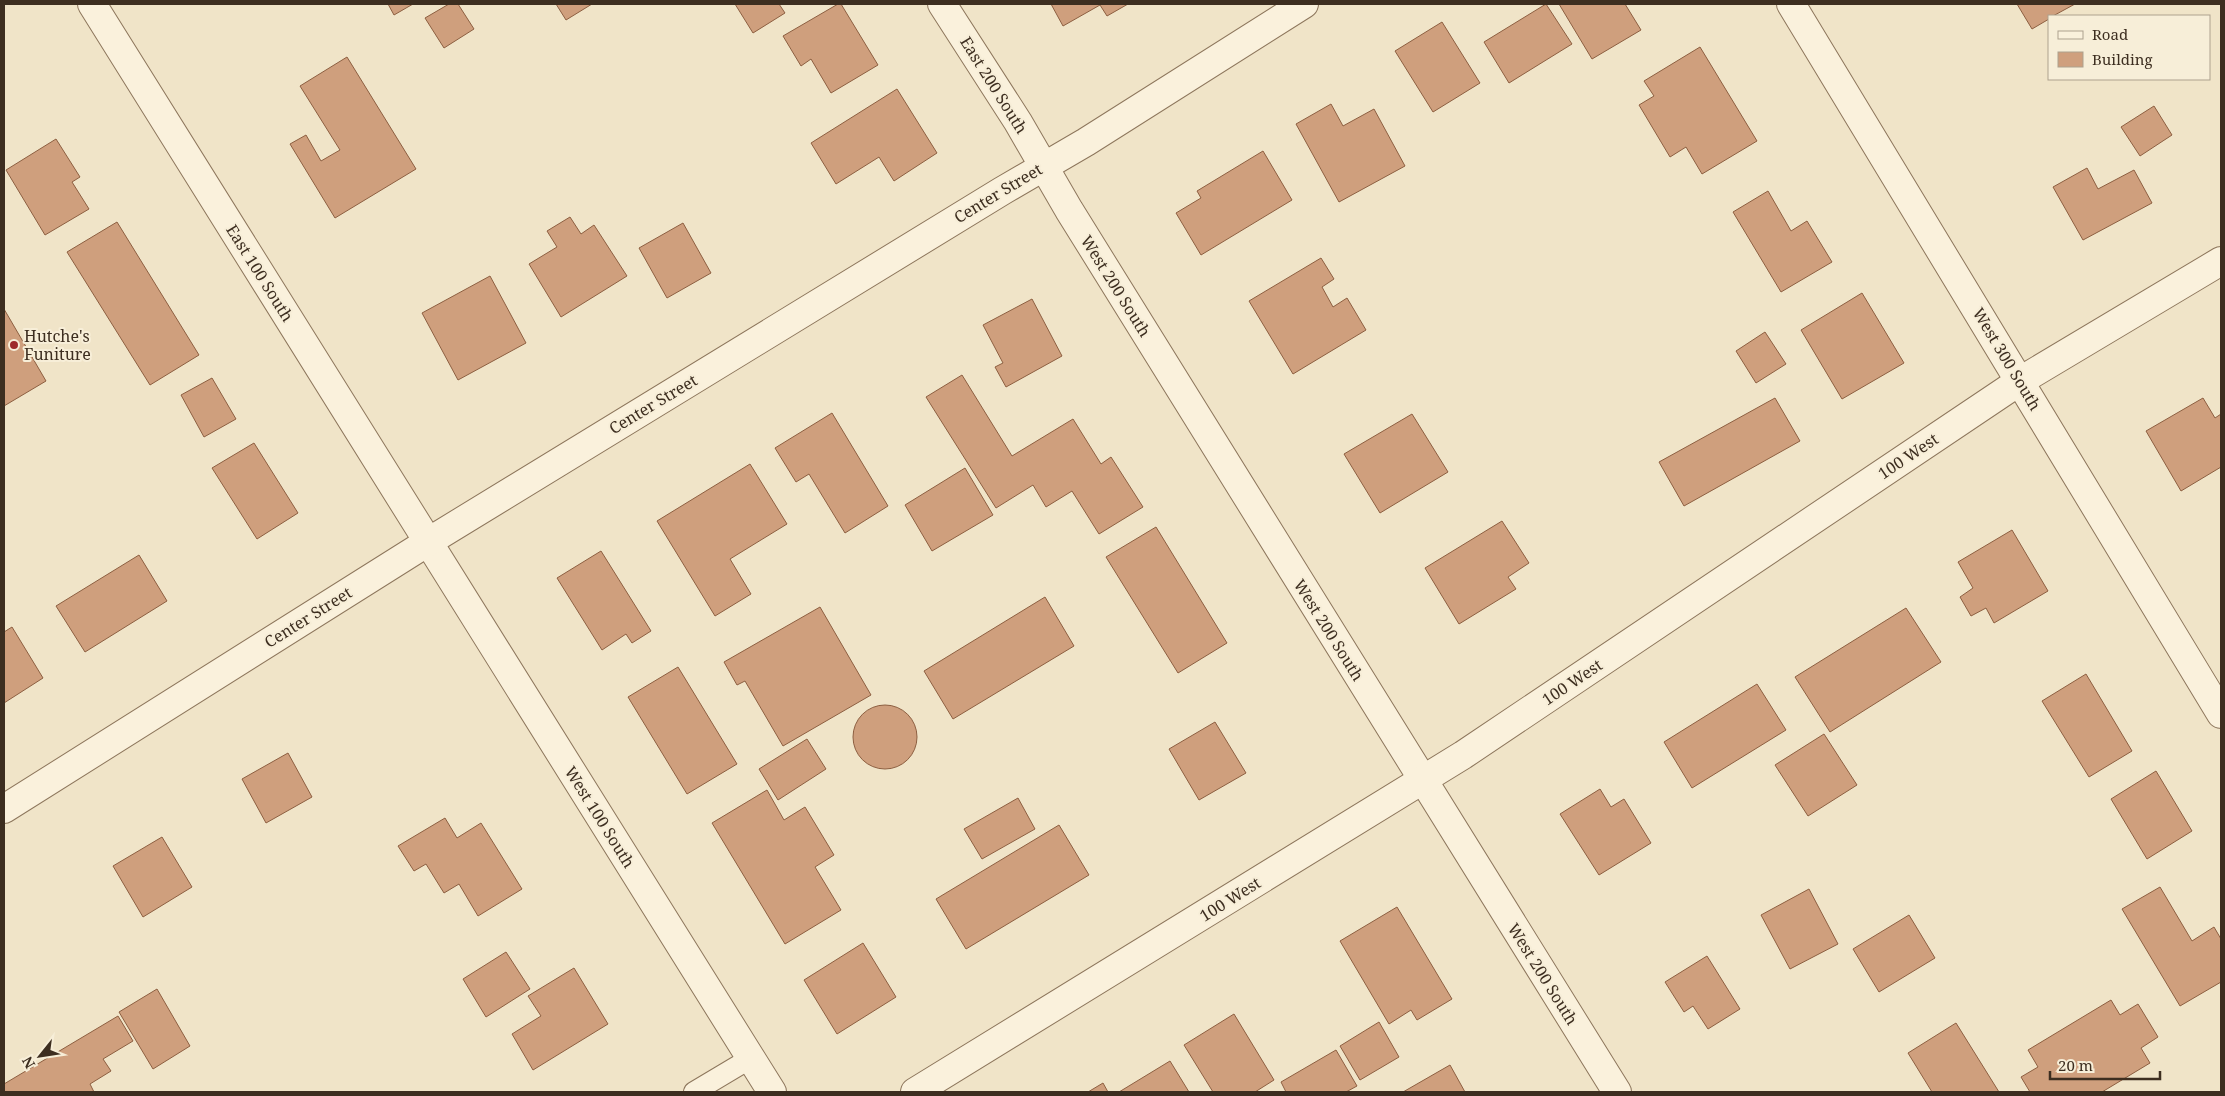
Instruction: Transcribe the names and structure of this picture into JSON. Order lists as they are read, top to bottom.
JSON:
{
  "streets": {
    "street": [
      "East 200 South",
      "Center Street",
      "East 100 South",
      "West 200 South",
      "West 300 South",
      "100 West",
      "West 100 South"
    ]
  },
  "crossings": [
    ["East 200 South", "Center Street"],
    ["East 200 South", "West 200 South"],
    ["Center Street", "East 100 South"],
    ["Center Street", "West 200 South"],
    ["Center Street", "West 100 South"],
    ["East 100 South", "West 100 South"],
    ["West 200 South", "100 West"],
    ["West 300 South", "100 West"]
  ],
  "places": ["Hutche's Funiture"],
  "legend": ["Road", "Building"],
  "scale_bar": "20 m",
  "north": "bottom left"
}
